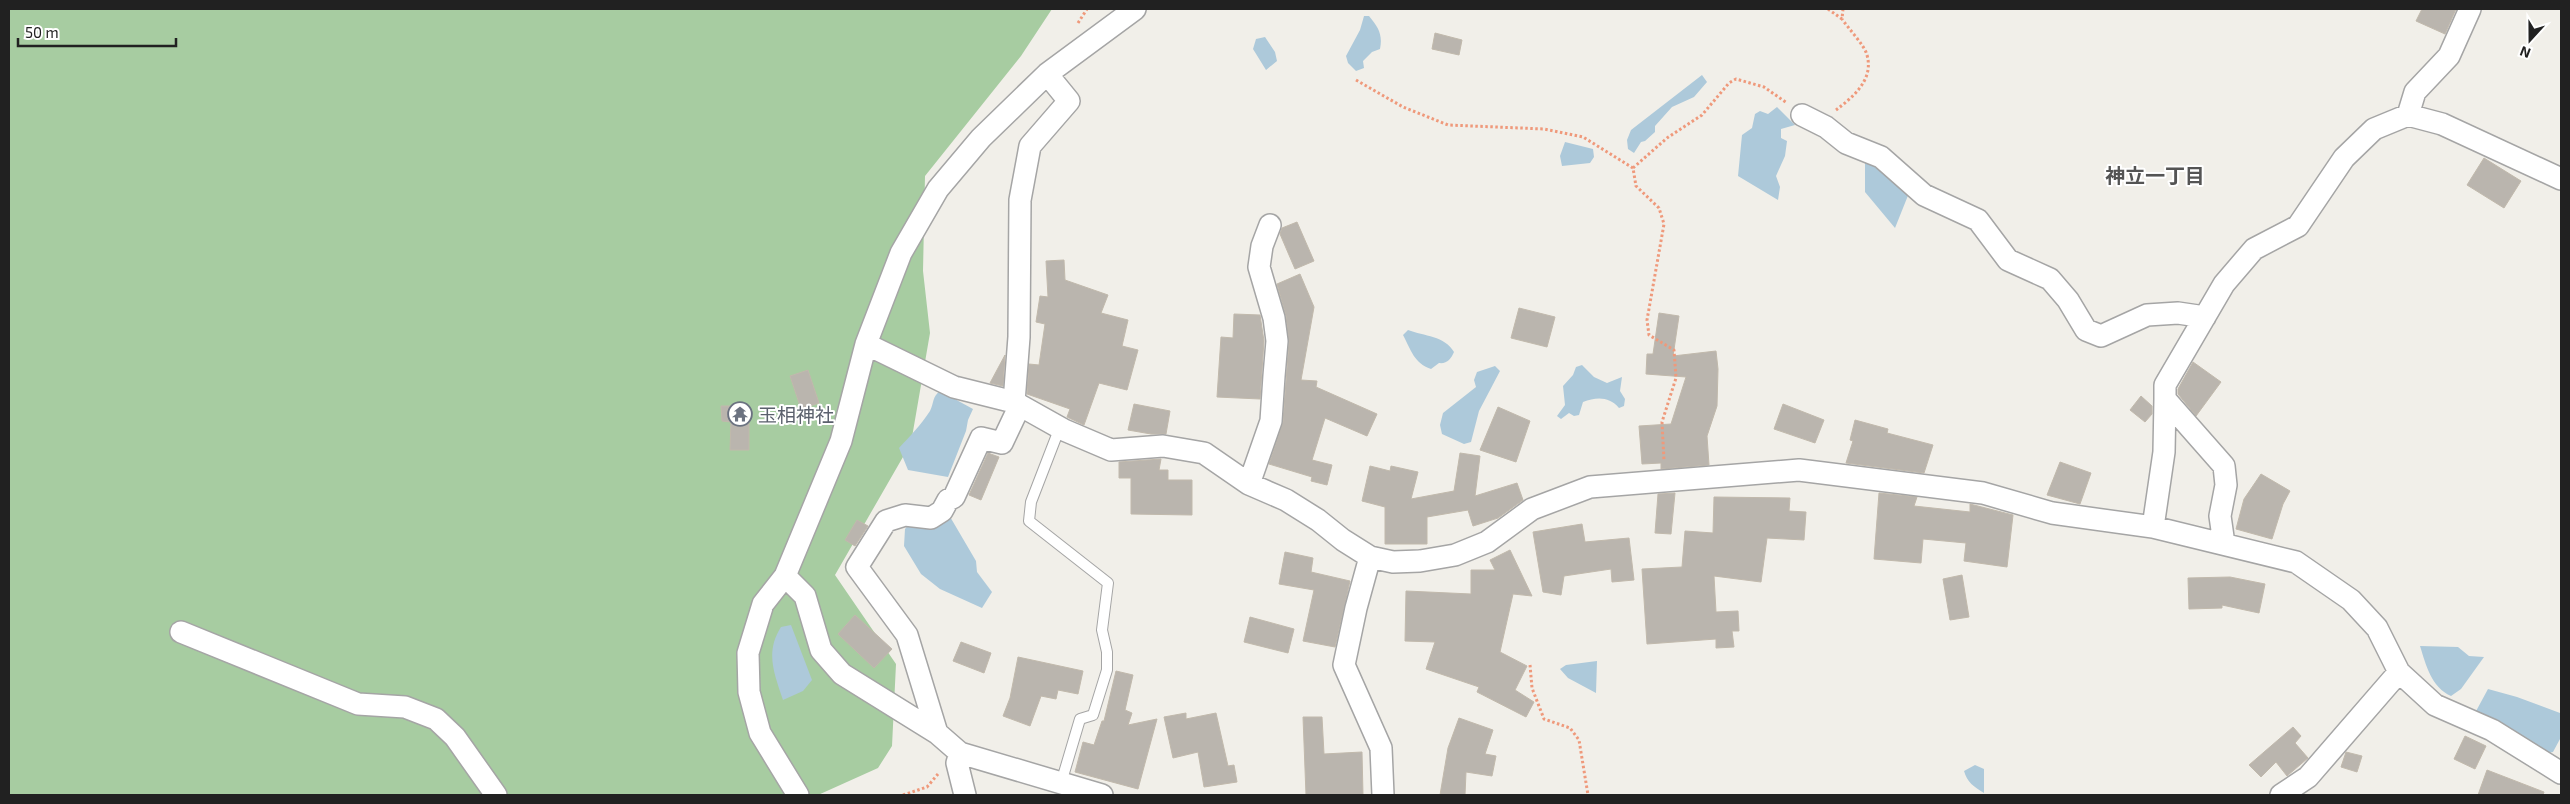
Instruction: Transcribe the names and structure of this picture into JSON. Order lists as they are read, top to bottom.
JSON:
{
  "districts": ["神立一丁目"],
  "places": {
    "temple": ["玉相神社"]
  },
  "scale_bar": "50 m",
  "north": "bottom"
}
